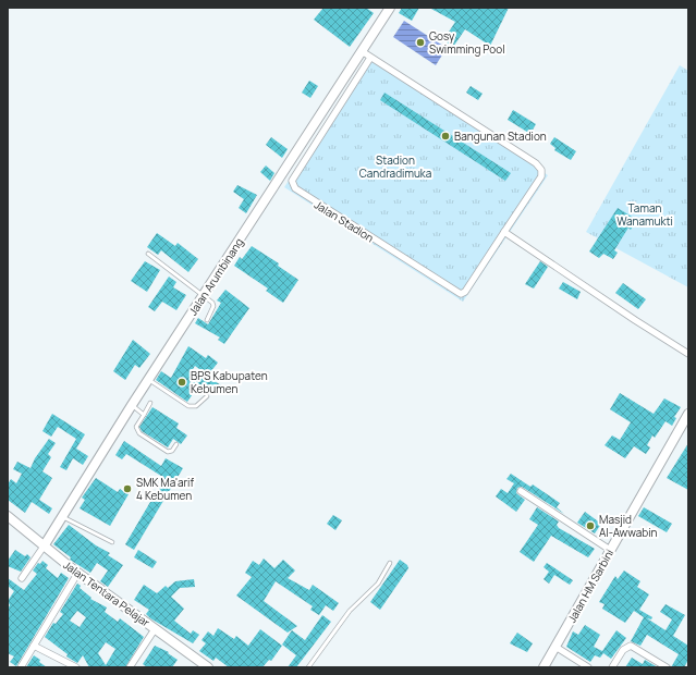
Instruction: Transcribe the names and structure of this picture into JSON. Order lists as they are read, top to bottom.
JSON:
{
  "streets": {
    "main road": ["Jalan Arumbinang", "Jalan HM Sarbini", "Jalan Tentara Pelajar"],
    "street": ["Jalan Stadion"]
  },
  "crossings": [
    ["Jalan Stadion", "Jalan Arumbinang"],
    ["Jalan Arumbinang", "Jalan Tentara Pelajar"]
  ],
  "parks": ["Stadion Candradimuka", "Taman Wanamukti"],
  "places": [
    "Gosy Swimming Pool",
    "Bangunan Stadion",
    "BPS Kabupaten Kebumen",
    "SMK Ma'arif 4 Kebumen",
    "Masjid Al-Awwabin"
  ]
}
